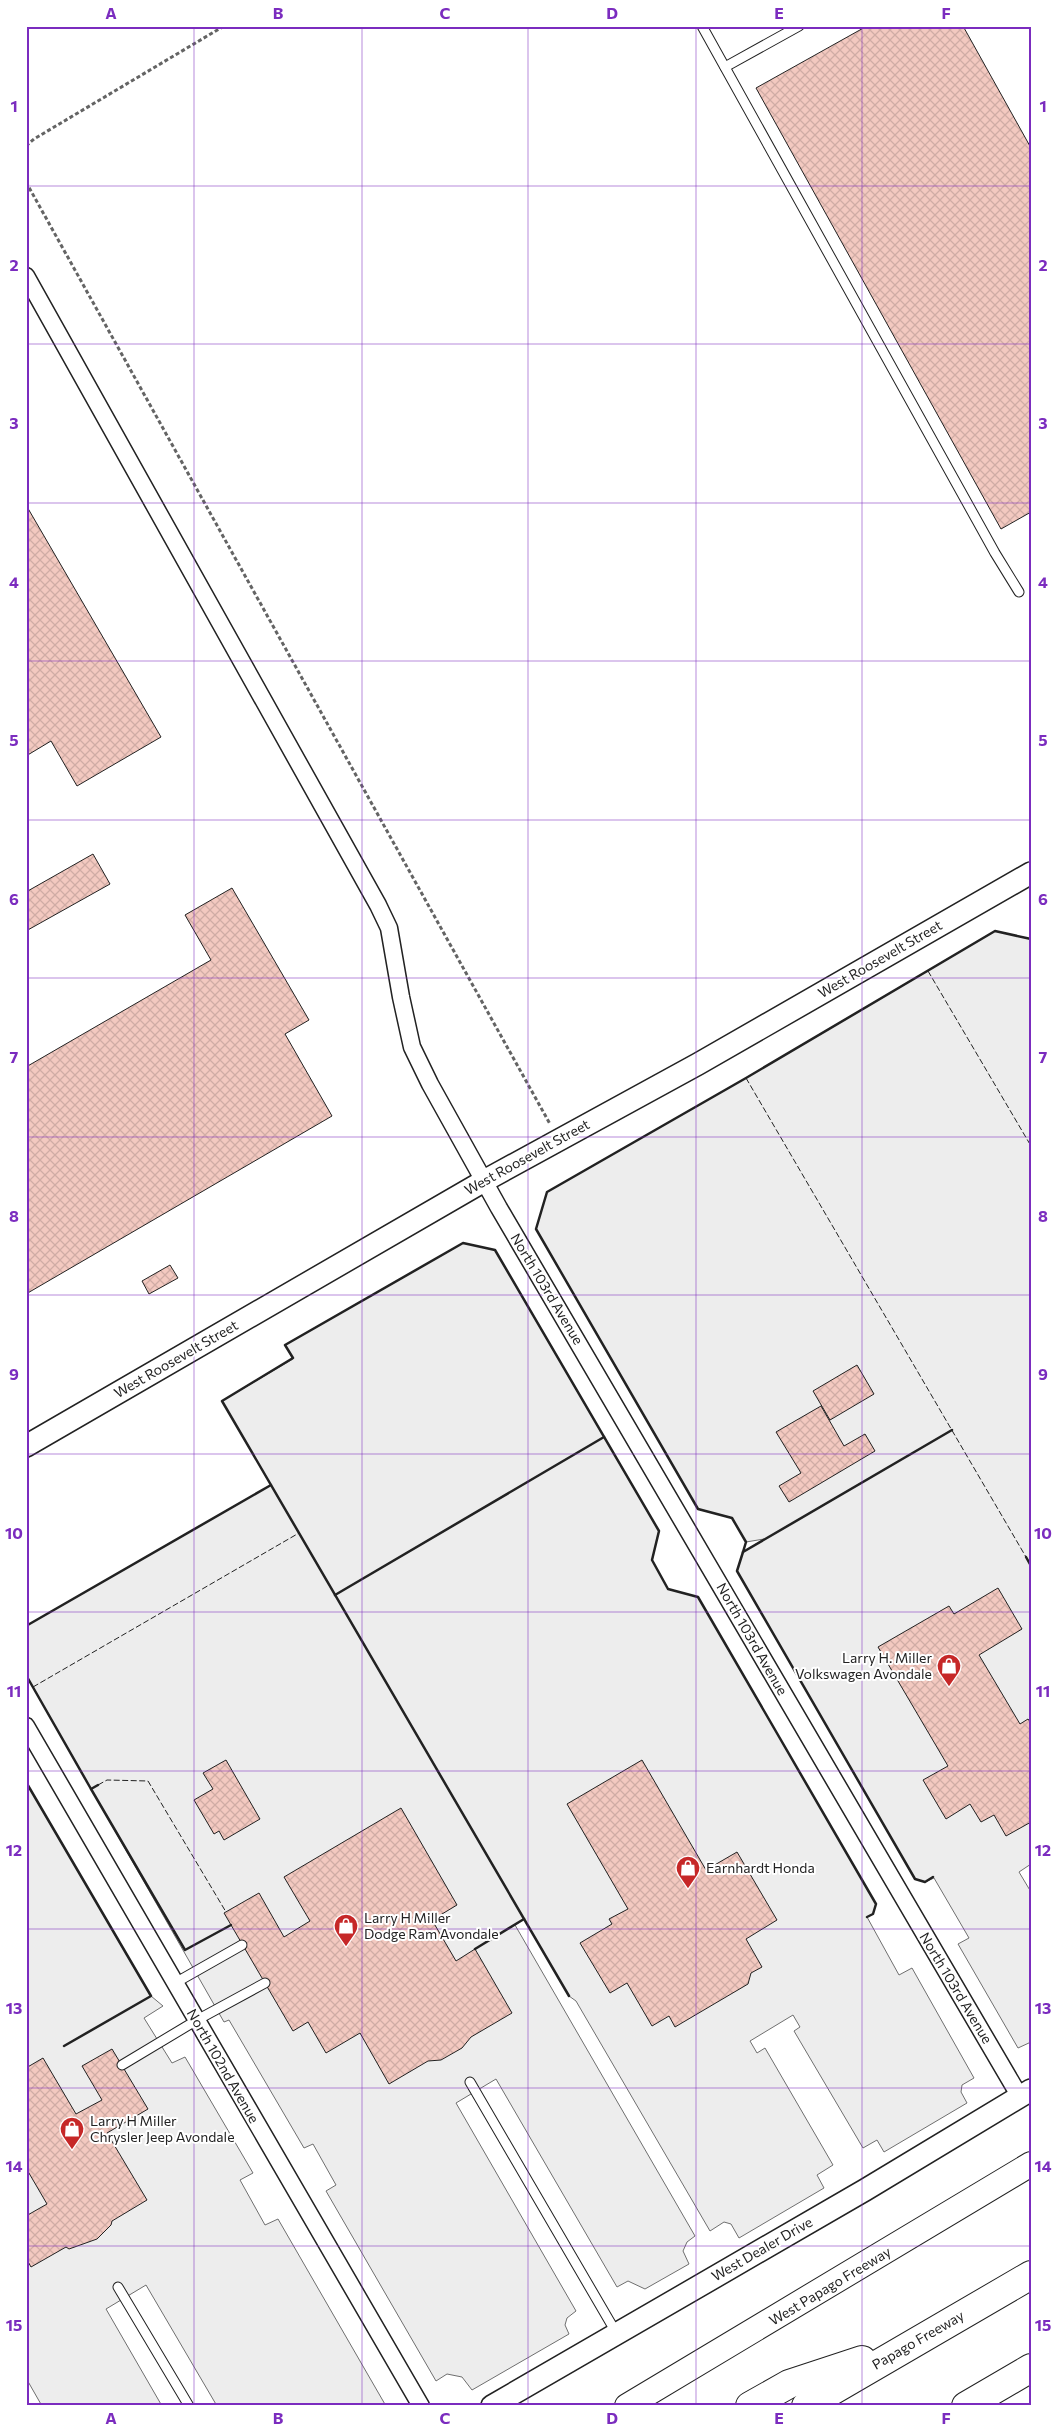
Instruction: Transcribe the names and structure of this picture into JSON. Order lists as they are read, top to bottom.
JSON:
{
  "streets": {
    "highway": ["Papago Freeway"],
    "main road": ["West Papago Freeway"],
    "street": [
      "West Roosevelt Street",
      "North 103rd Avenue",
      "North 102nd Avenue",
      "West Dealer Drive"
    ]
  },
  "crossings": [
    ["West Roosevelt Street", "North 103rd Avenue"],
    ["North 103rd Avenue", "West Dealer Drive"]
  ],
  "places": {
    "shop": [
      "Larry H. Miller Volkswagen Avondale",
      "Earnhardt Honda",
      "Larry H Miller Dodge Ram Avondale",
      "Larry H Miller Chrysler Jeep Avondale"
    ]
  },
  "grid": {
    "columns": [
      "A",
      "B",
      "C",
      "D",
      "E",
      "F"
    ],
    "rows": [
      "1",
      "2",
      "3",
      "4",
      "5",
      "6",
      "7",
      "8",
      "9",
      "10",
      "11",
      "12",
      "13",
      "14",
      "15"
    ]
  }
}
